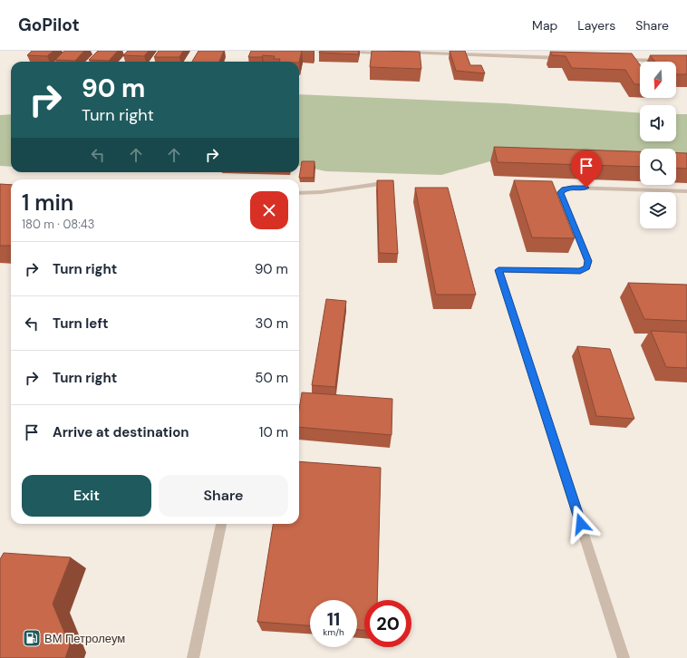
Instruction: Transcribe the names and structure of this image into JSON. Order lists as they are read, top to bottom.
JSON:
{
  "places": {
    "fuel station": ["ВМ Петролеум"]
  },
  "north": "bottom",
  "page": {
    "header": "GoPilot",
    "nav": ["Map", "Layers", "Share"],
    "turn": ["90 m", "Turn right"],
    "heading": ["1 min", "180 m · 08:43"],
    "list": [
      {
        "name": "Turn right",
        "value": "90 m"
      },
      {
        "name": "Turn left",
        "value": "30 m"
      },
      {
        "name": "Turn right",
        "value": "50 m"
      },
      {
        "name": "Arrive at destination",
        "value": "10 m"
      }
    ],
    "buttons": ["Exit", "Share"],
    "speed": "11 km/h",
    "limit": "20"
  }
}
